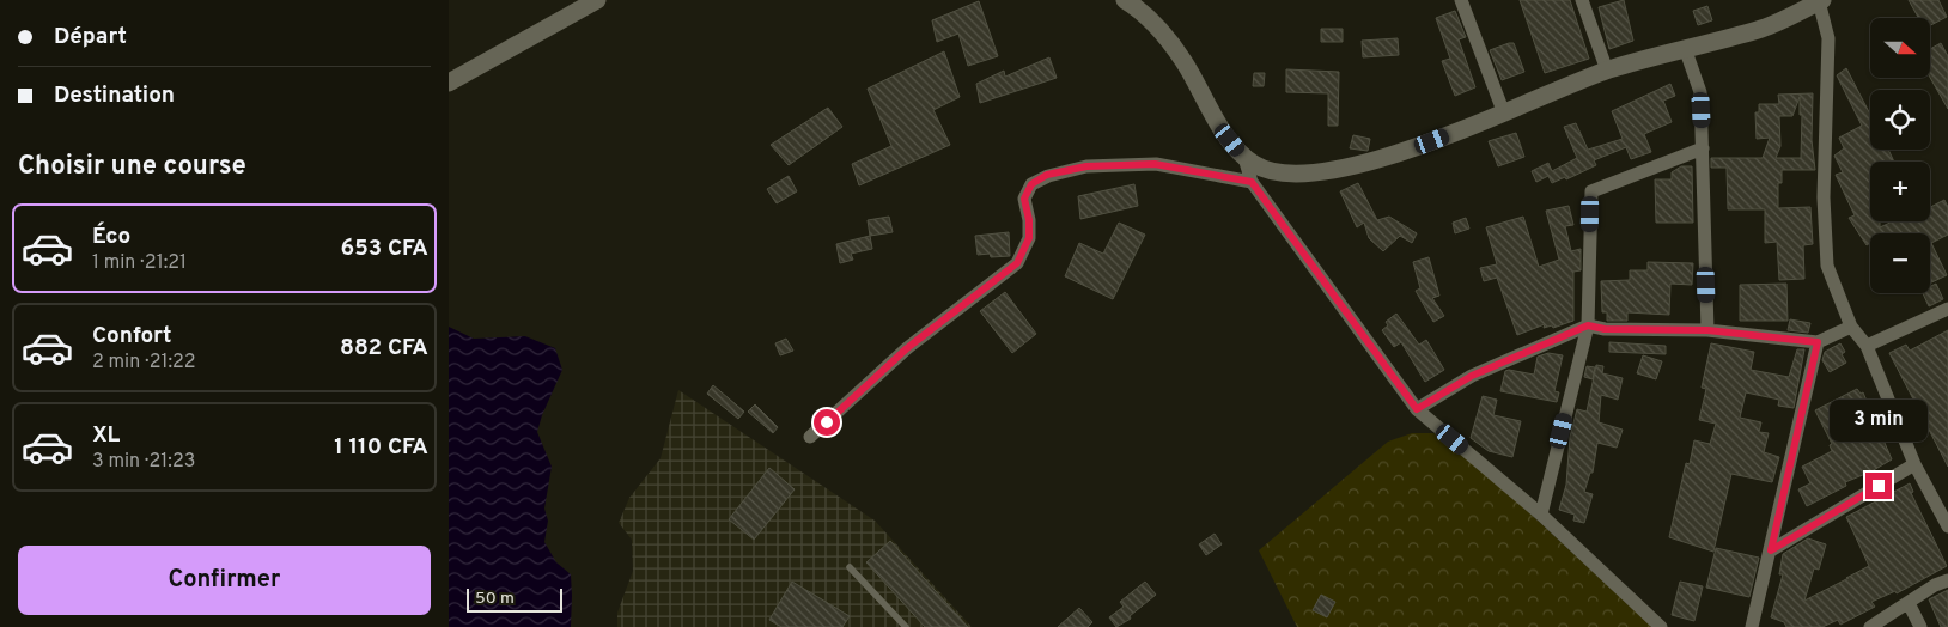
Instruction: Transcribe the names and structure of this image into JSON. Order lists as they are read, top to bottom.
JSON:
{
  "scale_bar": "50 m",
  "north": "right",
  "page": {
    "banner": ["Départ", "Destination"],
    "map_buttons": ["+", "−"],
    "heading": "Choisir une course",
    "list": [
      {
        "name": "Éco",
        "note": "1 min · 21:21",
        "value": "653 CFA"
      },
      {
        "name": "Confort",
        "note": "2 min · 21:22",
        "value": "882 CFA"
      },
      {
        "name": "XL",
        "note": "3 min · 21:23",
        "value": "1 110 CFA"
      }
    ],
    "bubble": "3 min",
    "buttons": "Confirmer",
    "scale": "50 m"
  }
}
